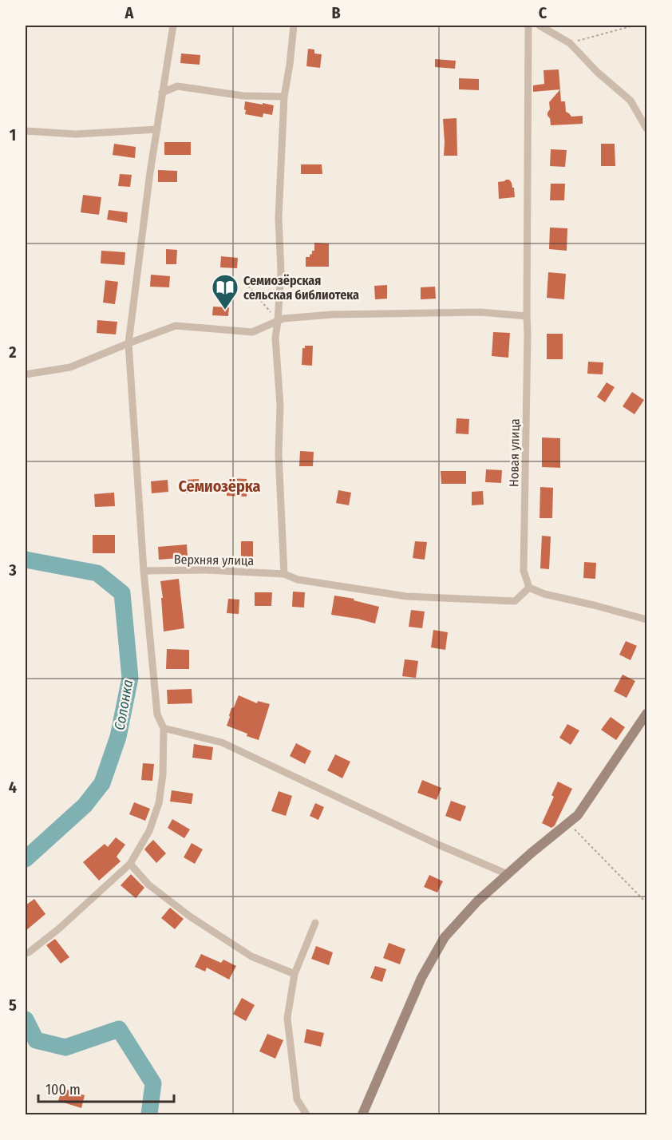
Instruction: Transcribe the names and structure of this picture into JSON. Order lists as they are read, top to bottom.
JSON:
{
  "streets": {
    "street": ["Новая улица", "Верхняя улица"]
  },
  "crossings": [
    ["Новая улица", "Верхняя улица"]
  ],
  "districts": ["Семиозёрка"],
  "water": ["Солонка"],
  "places": {
    "library": ["Семиозёрская сельская библиотека"]
  },
  "scale_bar": "100 m",
  "grid": {
    "columns": ["A", "B", "C"],
    "rows": [
      "1",
      "2",
      "3",
      "4",
      "5"
    ]
  }
}
